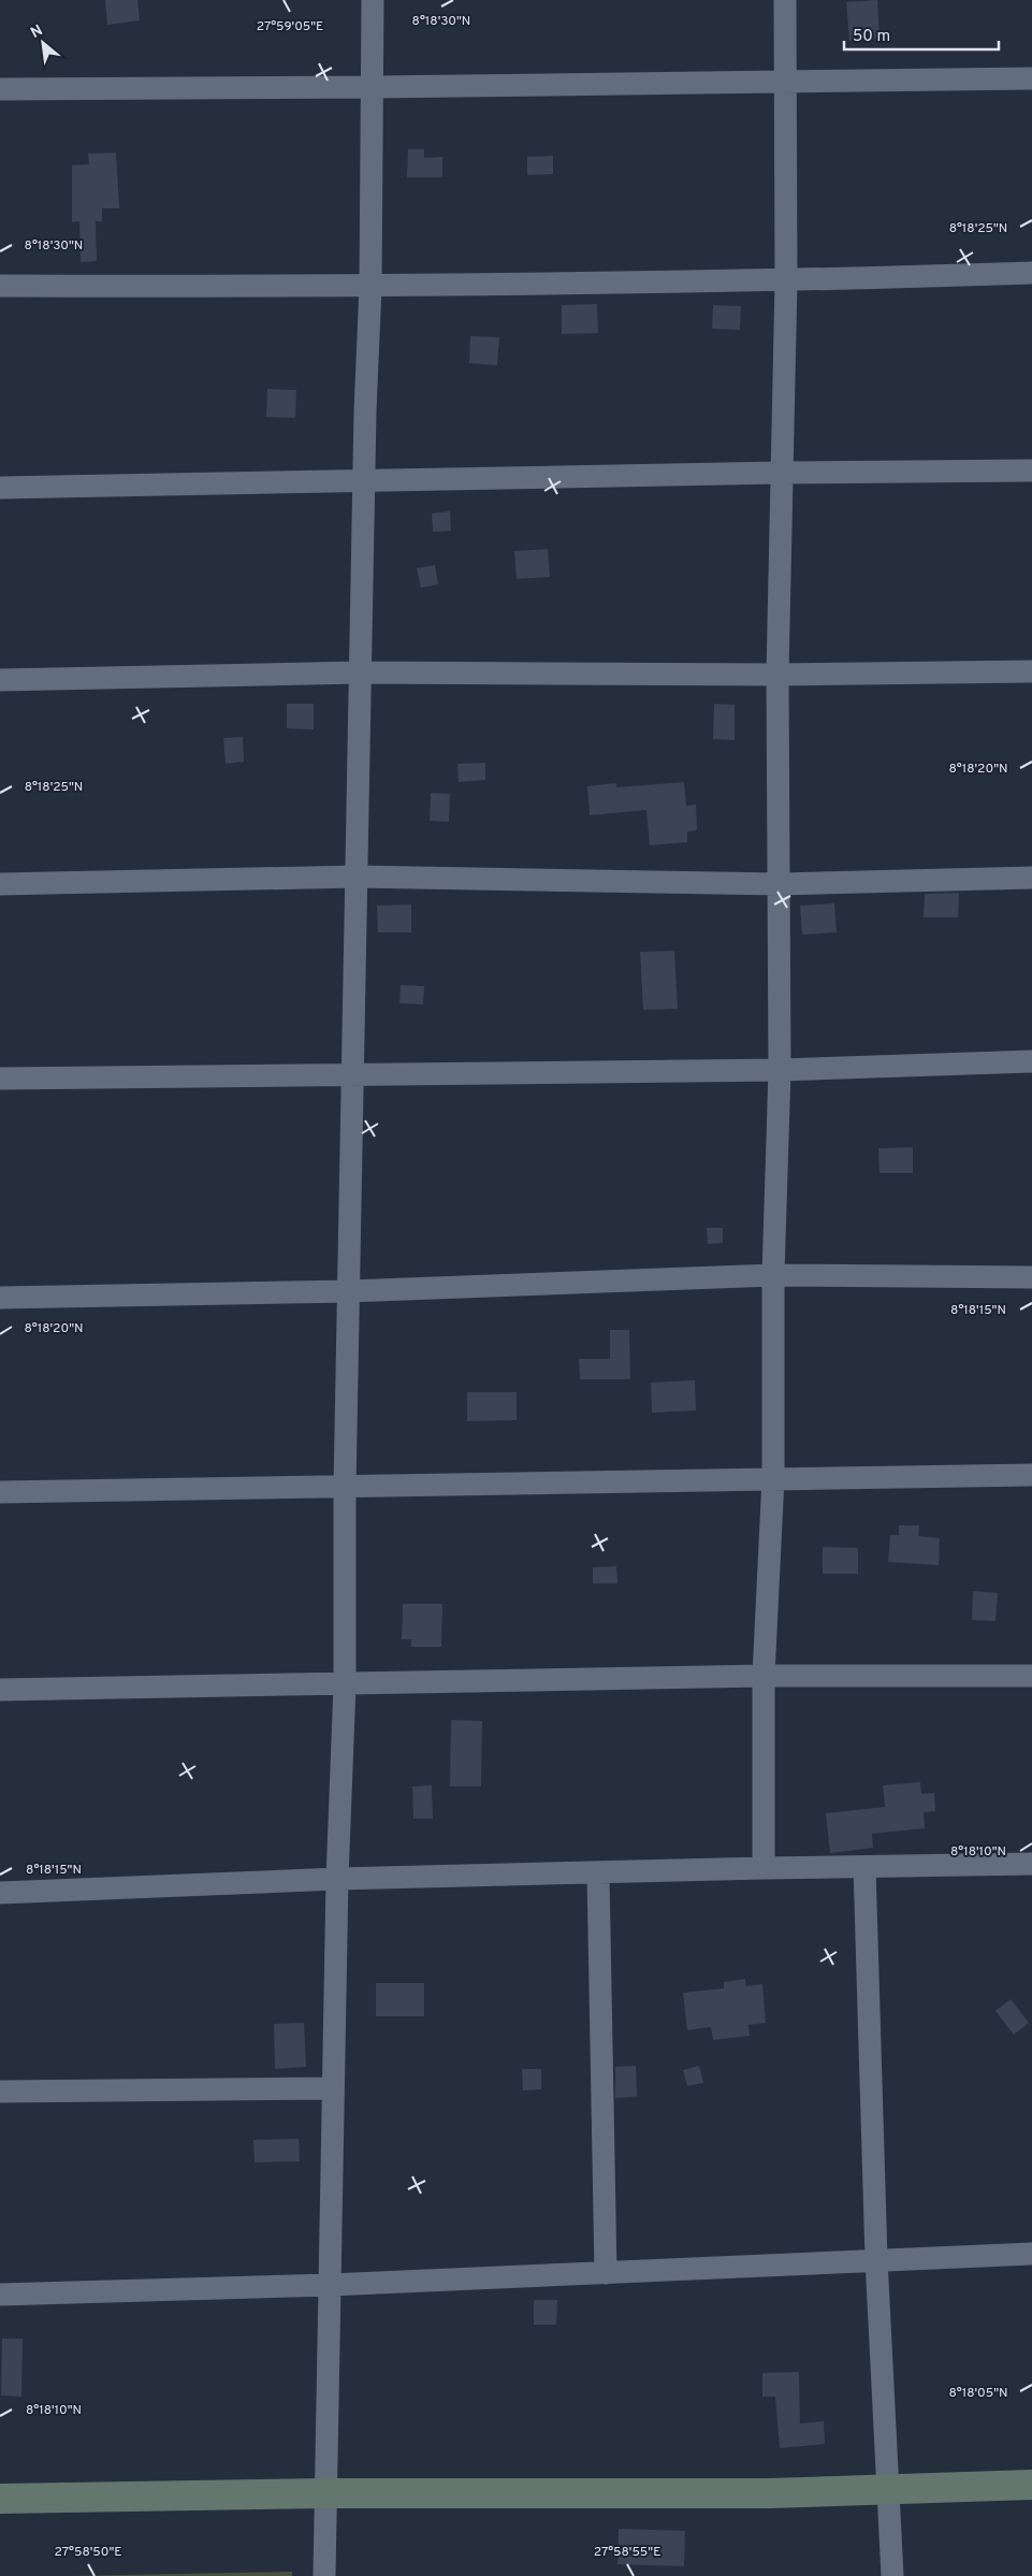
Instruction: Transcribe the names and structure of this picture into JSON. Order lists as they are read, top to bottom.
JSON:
{
  "scale_bar": "50 m",
  "north": "top left",
  "coordinates": [
    "8°18'30\"N",
    "27°59'05\"E",
    "8°18'25\"N",
    "8°18'20\"N",
    "8°18'15\"N",
    "8°18'10\"N",
    "8°18'05\"N",
    "27°58'50\"E",
    "27°58'55\"E"
  ]
}
